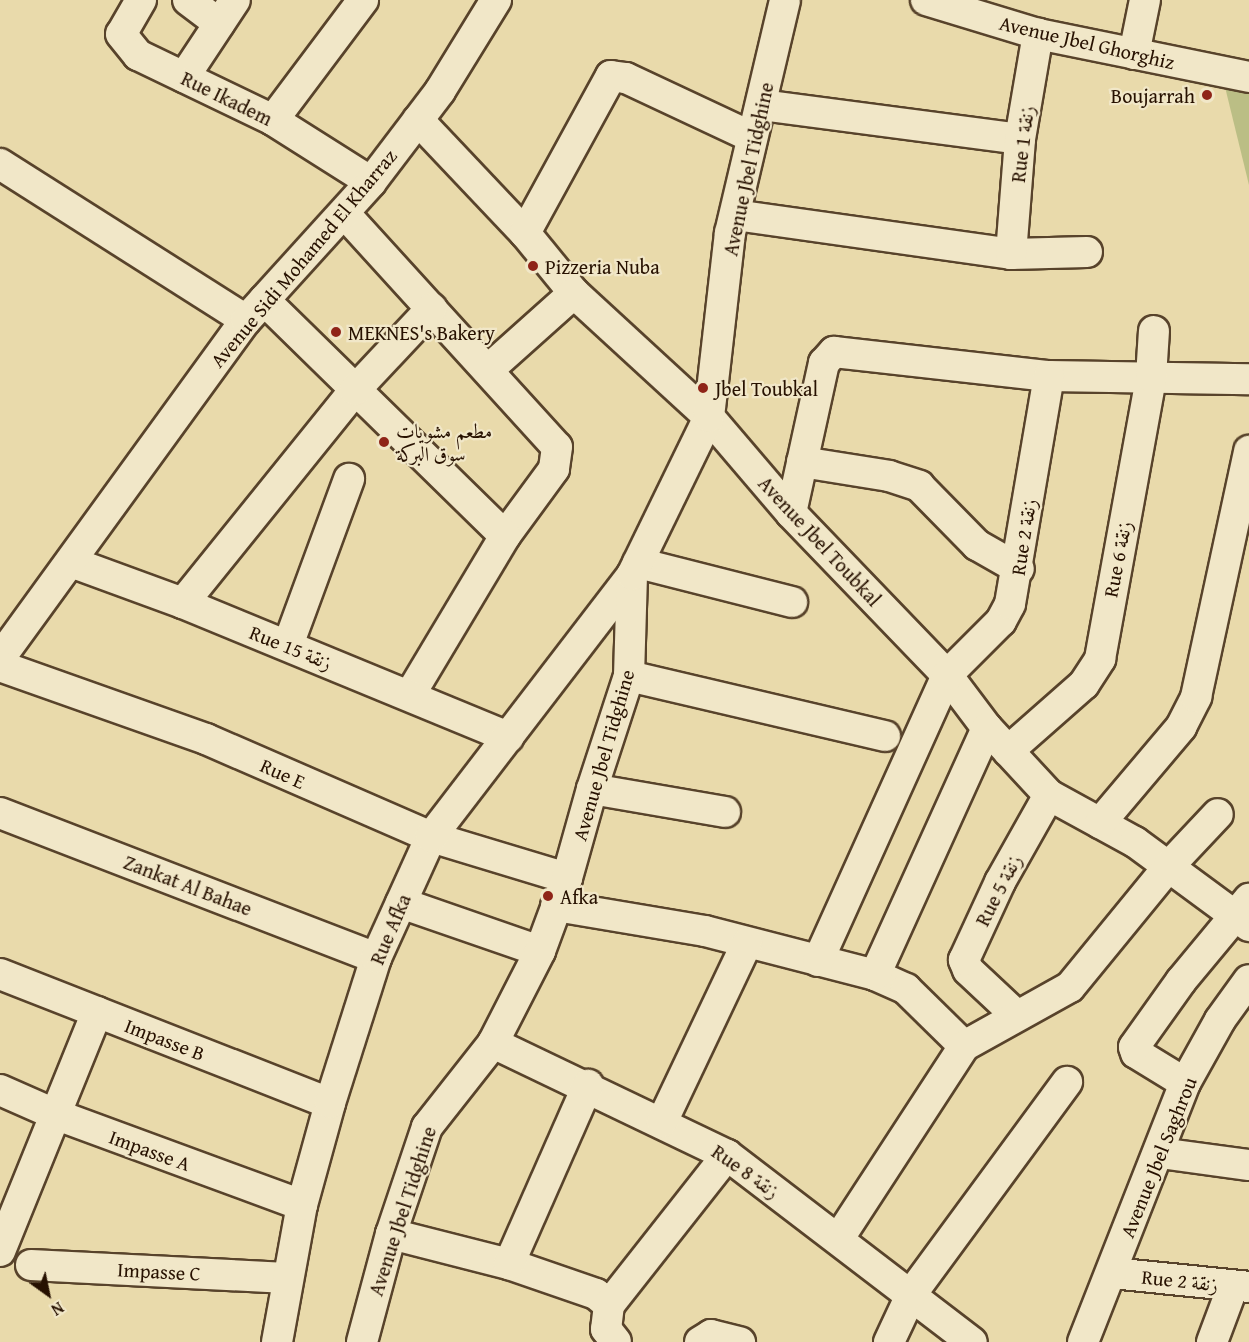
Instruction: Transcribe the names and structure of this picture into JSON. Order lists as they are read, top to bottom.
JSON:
{
  "streets": {
    "street": [
      "Avenue Jbel Ghorghiz",
      "Rue Ikadem",
      "Rue 1 زنقة",
      "Avenue Jbel Tidghine",
      "Avenue Sidi Mohamed El Kharraz",
      "Rue 2 زنقة",
      "Avenue Jbel Toubkal",
      "Rue 6 زنقة",
      "Rue 15 زنقة",
      "Rue E",
      "Zankat Al Bahae",
      "Rue 5 زنقة",
      "Rue Afka",
      "Impasse B",
      "Impasse A",
      "Avenue Jbel Saghrou",
      "Rue 8 زنقة",
      "Impasse C"
    ]
  },
  "crossings": [
    ["Avenue Jbel Ghorghiz", "Rue 1 زنقة"],
    ["Rue Ikadem", "Avenue Sidi Mohamed El Kharraz"],
    ["Avenue Jbel Tidghine", "Avenue Jbel Toubkal"],
    ["Avenue Jbel Tidghine", "Rue E"],
    ["Avenue Jbel Tidghine", "Rue Afka"],
    ["Avenue Jbel Tidghine", "Rue 8 زنقة"],
    ["Avenue Sidi Mohamed El Kharraz", "Avenue Jbel Toubkal"],
    ["Avenue Sidi Mohamed El Kharraz", "Rue 15 زنقة"],
    ["Rue 2 زنقة", "Avenue Jbel Toubkal"],
    ["Rue 2 زنقة", "Avenue Jbel Saghrou"],
    ["Avenue Jbel Toubkal", "Rue 6 زنقة"],
    ["Avenue Jbel Toubkal", "Rue 5 زنقة"],
    ["Rue 15 زنقة", "Rue Afka"],
    ["Rue E", "Rue Afka"],
    ["Zankat Al Bahae", "Rue Afka"],
    ["Rue Afka", "Impasse B"],
    ["Rue Afka", "Impasse A"],
    ["Rue Afka", "Impasse C"]
  ],
  "places": [
    "Boujarrah",
    "Pizzeria Nuba",
    "MEKNES's Bakery",
    "Jbel Toubkal",
    "مطعم مشويات سوق البركة",
    "Afka"
  ],
  "north": "bottom right"
}
